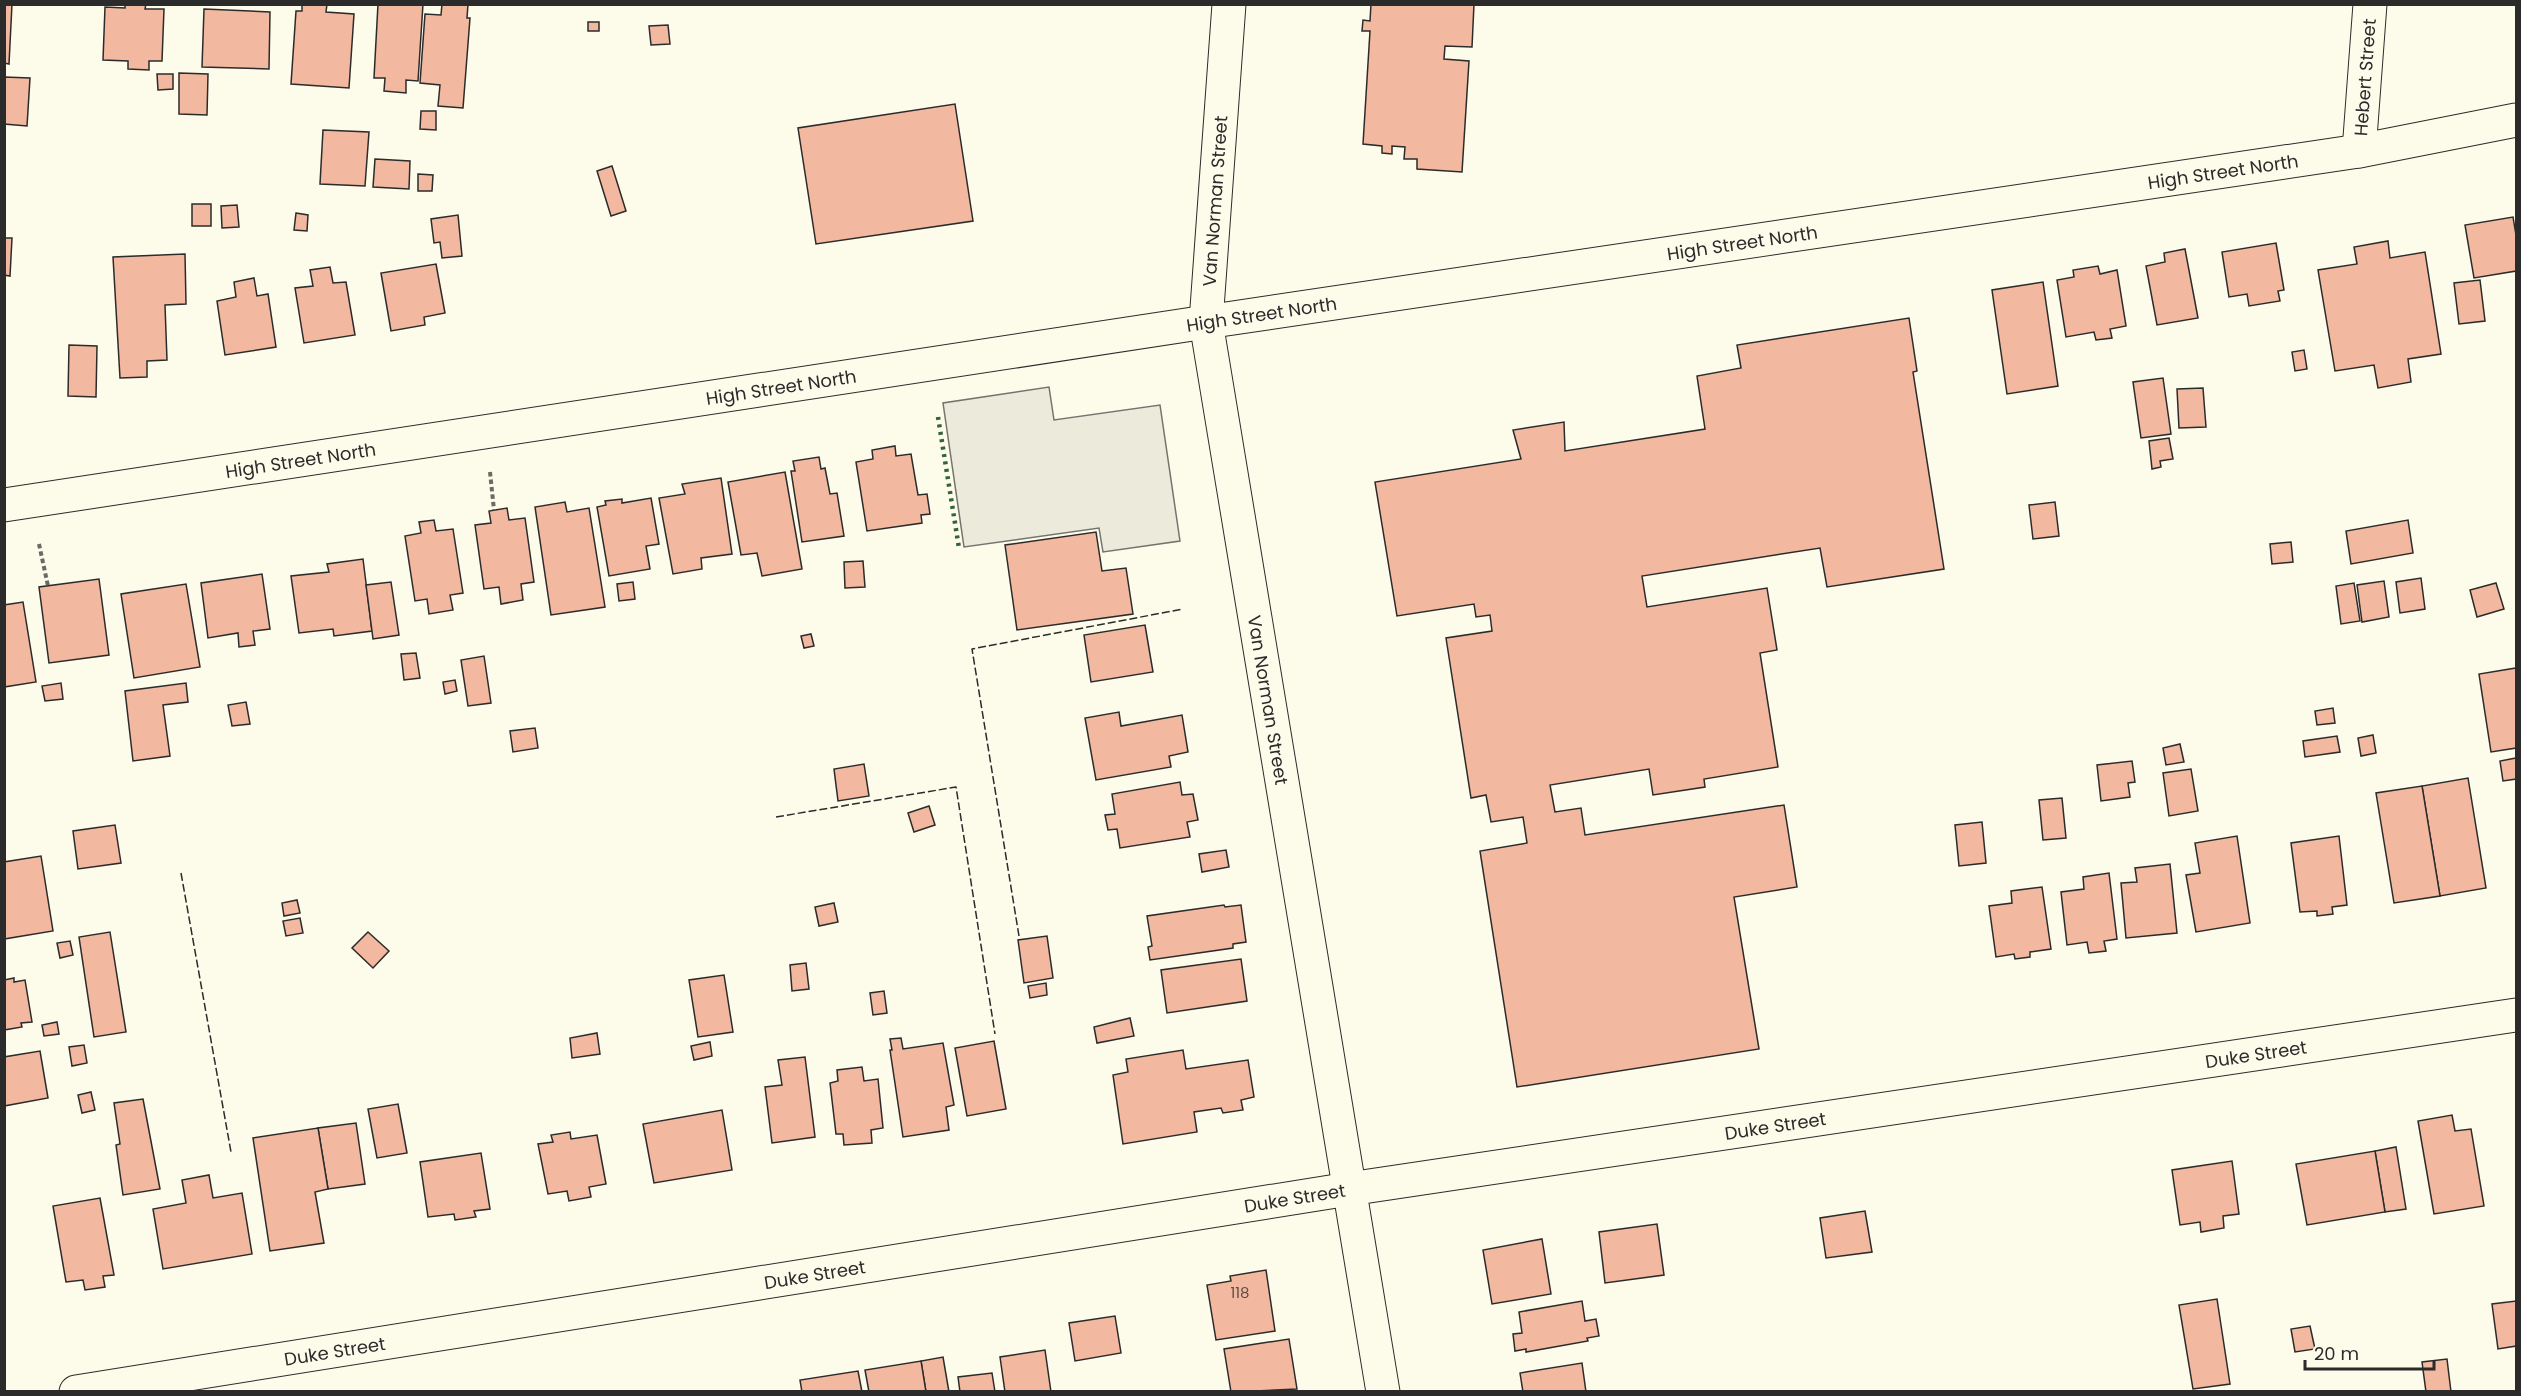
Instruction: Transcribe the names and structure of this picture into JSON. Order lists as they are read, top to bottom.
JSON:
{
  "streets": {
    "street": [
      "Hebert Street",
      "High Street North",
      "Van Norman Street",
      "Duke Street"
    ]
  },
  "crossings": [
    ["Hebert Street", "High Street North"],
    ["High Street North", "Van Norman Street"],
    ["Van Norman Street", "Duke Street"]
  ],
  "house_numbers": ["118"],
  "scale_bar": "20 m"
}
